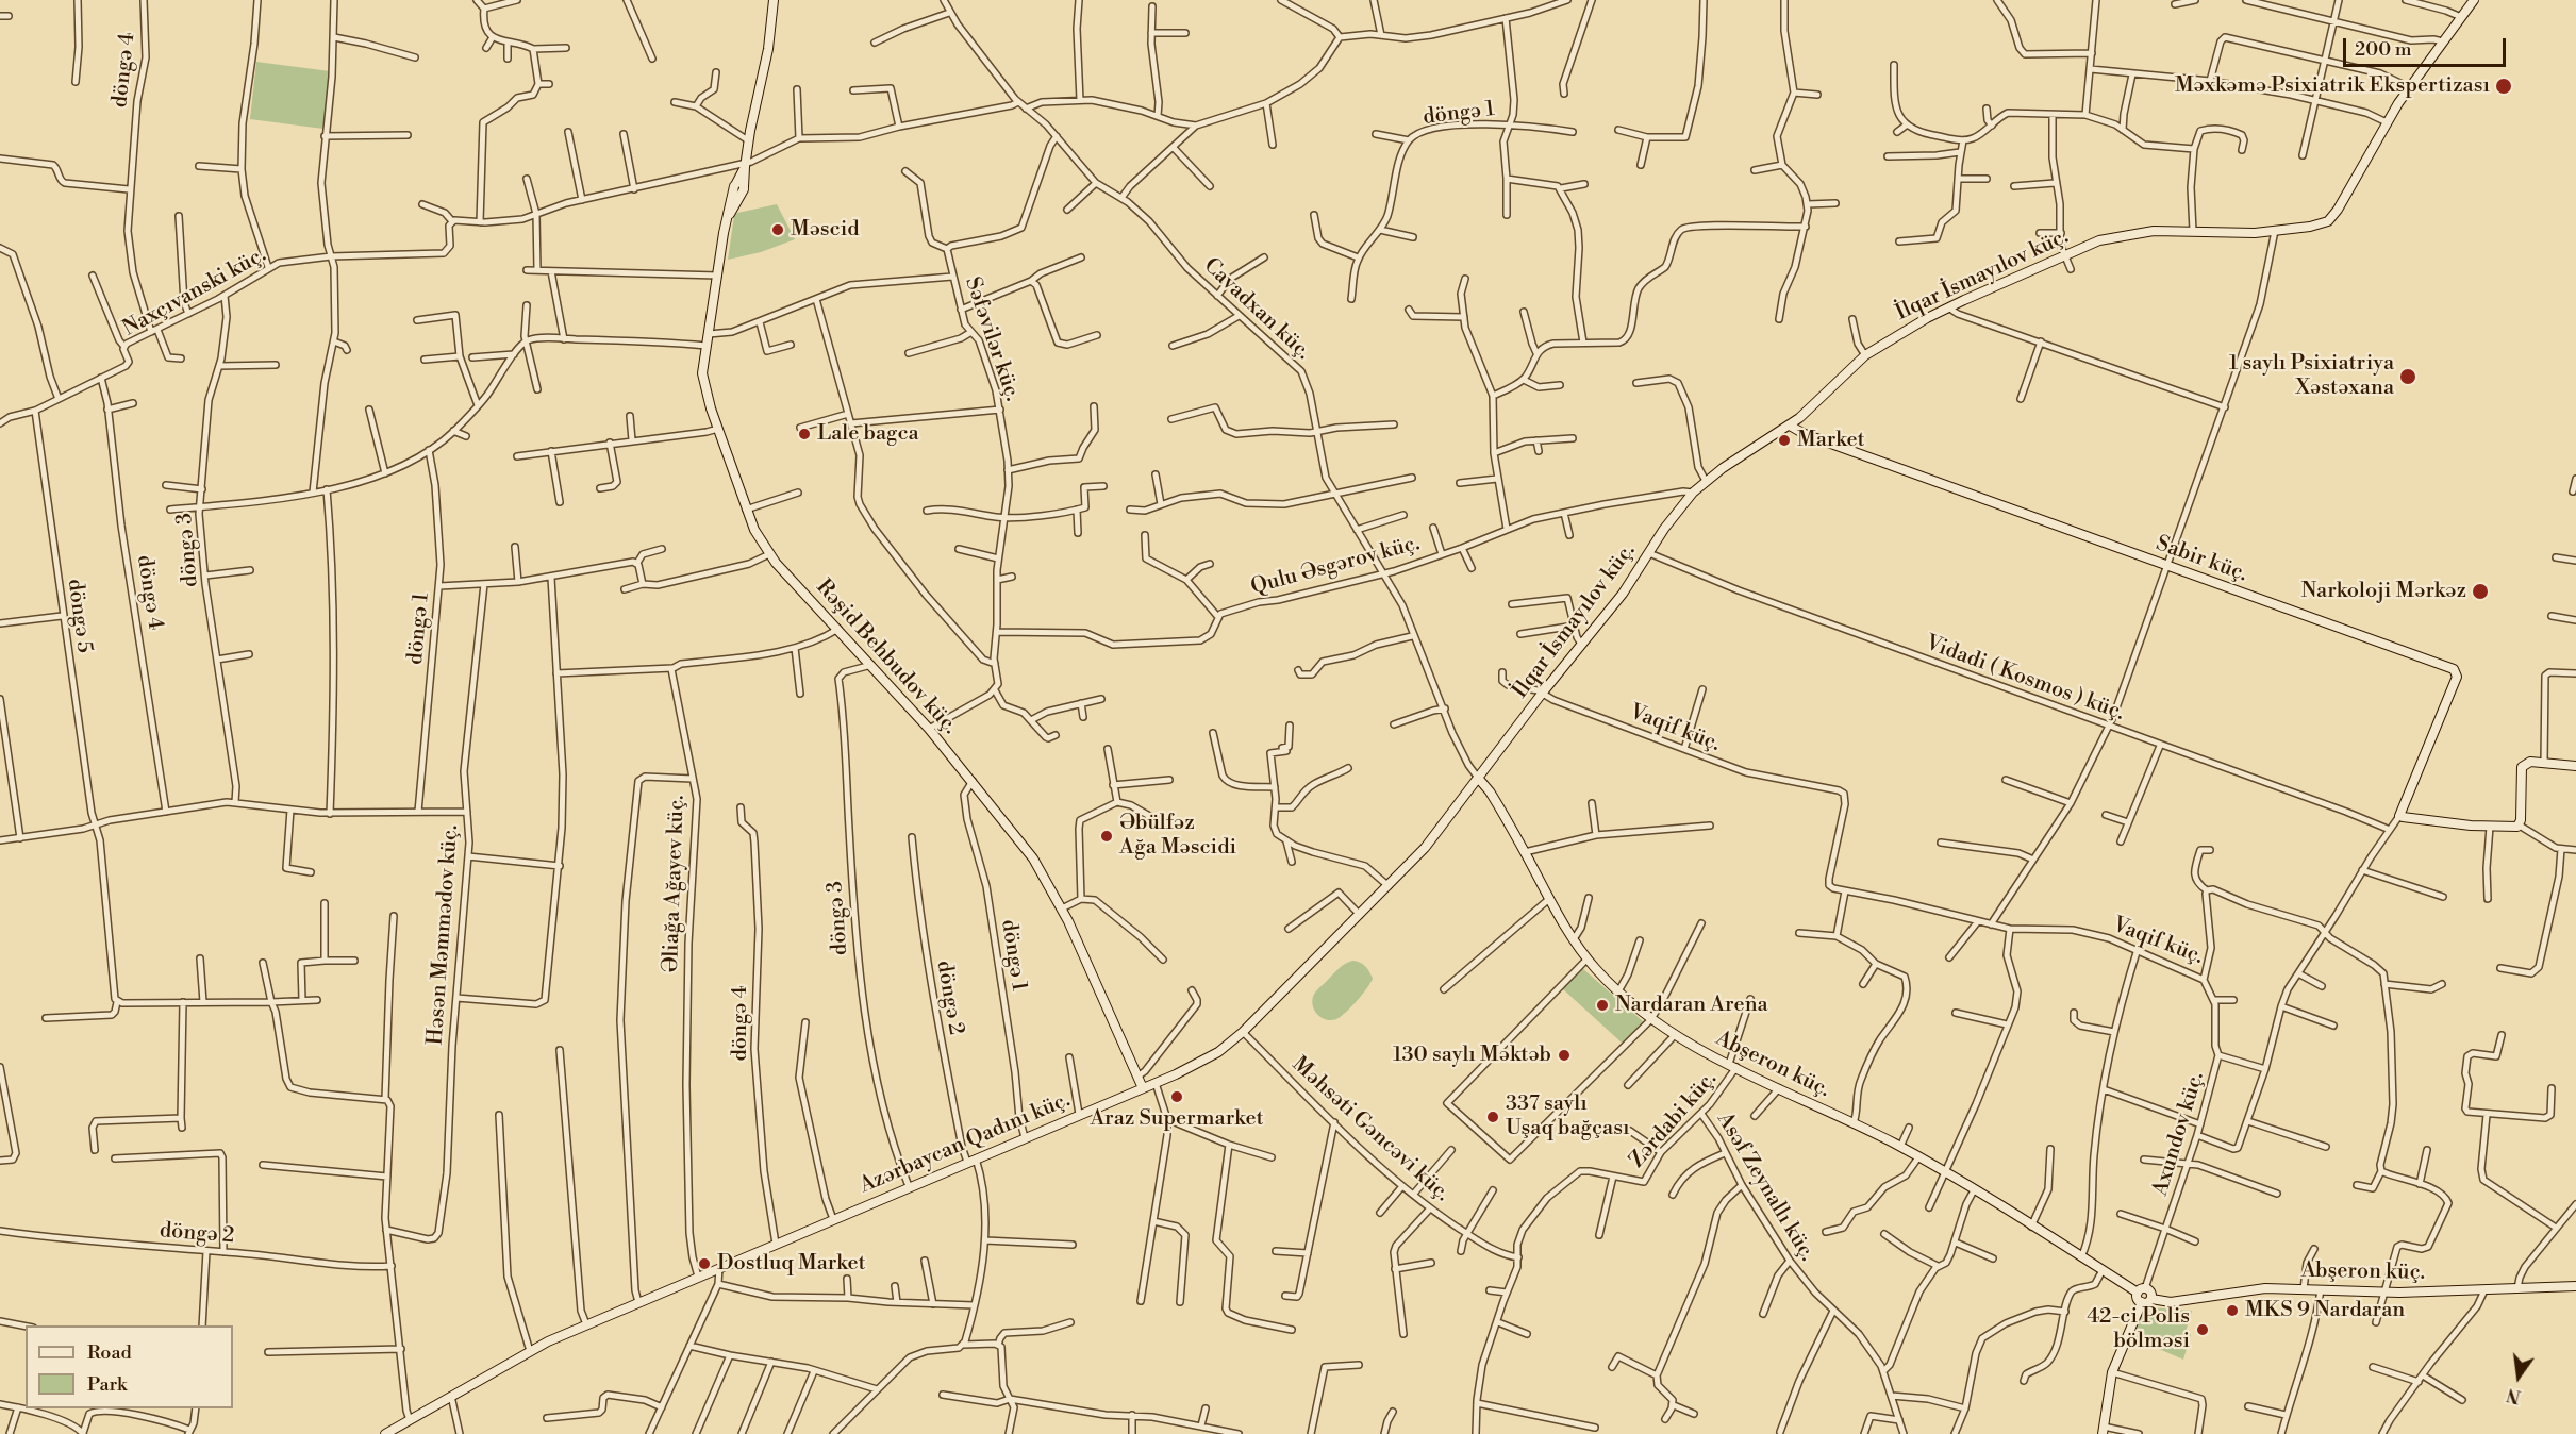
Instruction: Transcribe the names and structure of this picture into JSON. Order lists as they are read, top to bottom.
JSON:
{
  "streets": {
    "main road": [
      "İlqar İsmayılov küç.",
      "Sabir küç.",
      "Rəşid Behbudov küç.",
      "Abşeron küç.",
      "Azərbaycan Qadını küç."
    ],
    "street": [
      "döngə 4",
      "döngə 1",
      "Naxçıvanski küç.",
      "Cavadxan küç.",
      "Səfəvilər küç.",
      "döngə 3",
      "Qulu Əsgərov küç.",
      "döngə 5",
      "Vidadi ( Kosmos ) küç.",
      "Vaqif küç.",
      "Əliağa Ağayev küç.",
      "Həsən Məmmədov küç.",
      "döngə 2",
      "Zərdabi küç.",
      "Məhsəti Gəncəvi küç.",
      "Axundov küç.",
      "Asəf Zeynallı küç."
    ]
  },
  "crossings": [
    ["döngə 4", "Naxçıvanski küç."],
    ["döngə 4", "Azərbaycan Qadını küç."],
    ["döngə 1", "Rəşid Behbudov küç."],
    ["döngə 1", "Azərbaycan Qadını küç."],
    ["İlqar İsmayılov küç.", "Cavadxan küç."],
    ["İlqar İsmayılov küç.", "Sabir küç."],
    ["İlqar İsmayılov küç.", "Qulu Əsgərov küç."],
    ["İlqar İsmayılov küç.", "Vidadi ( Kosmos ) küç."],
    ["İlqar İsmayılov küç.", "Vaqif küç."],
    ["İlqar İsmayılov küç.", "Abşeron küç."],
    ["İlqar İsmayılov küç.", "Azərbaycan Qadını küç."],
    ["Naxçıvanski küç.", "döngə 3"],
    ["Naxçıvanski küç.", "döngə 5"],
    ["Cavadxan küç.", "Qulu Əsgərov küç."],
    ["Cavadxan küç.", "Abşeron küç."],
    ["Cavadxan küç.", "Azərbaycan Qadını küç."],
    ["döngə 3", "Rəşid Behbudov küç."],
    ["döngə 3", "Azərbaycan Qadını küç."],
    ["Rəşid Behbudov küç.", "Azərbaycan Qadını küç."],
    ["Əliağa Ağayev küç.", "Azərbaycan Qadını küç."],
    ["döngə 2", "Azərbaycan Qadını küç."],
    ["Abşeron küç.", "Zərdabi küç."],
    ["Abşeron küç.", "Axundov küç."],
    ["Abşeron küç.", "Azərbaycan Qadını küç."],
    ["Zərdabi küç.", "Məhsəti Gəncəvi küç."],
    ["Zərdabi küç.", "Asəf Zeynallı küç."],
    ["Məhsəti Gəncəvi küç.", "Azərbaycan Qadını küç."]
  ],
  "places": [
    "Məxkəmə Psixiatrik Ekspertizası",
    "Məscid",
    "1 saylı Psixiatriya Xəstəxana",
    "Lale bagca",
    "Market",
    "Narkoloji Mərkəz",
    "Əbülfəz Ağa Məscidi",
    "Nardaran Arena",
    "130 saylı Məktəb",
    "Araz Supermarket",
    "337 saylı Uşaq bağçası",
    "Dostluq Market",
    "MKS 9 Nardaran",
    "42-ci Polis bölməsi"
  ],
  "legend": ["Road", "Park"],
  "scale_bar": "200 m",
  "north": "bottom"
}
